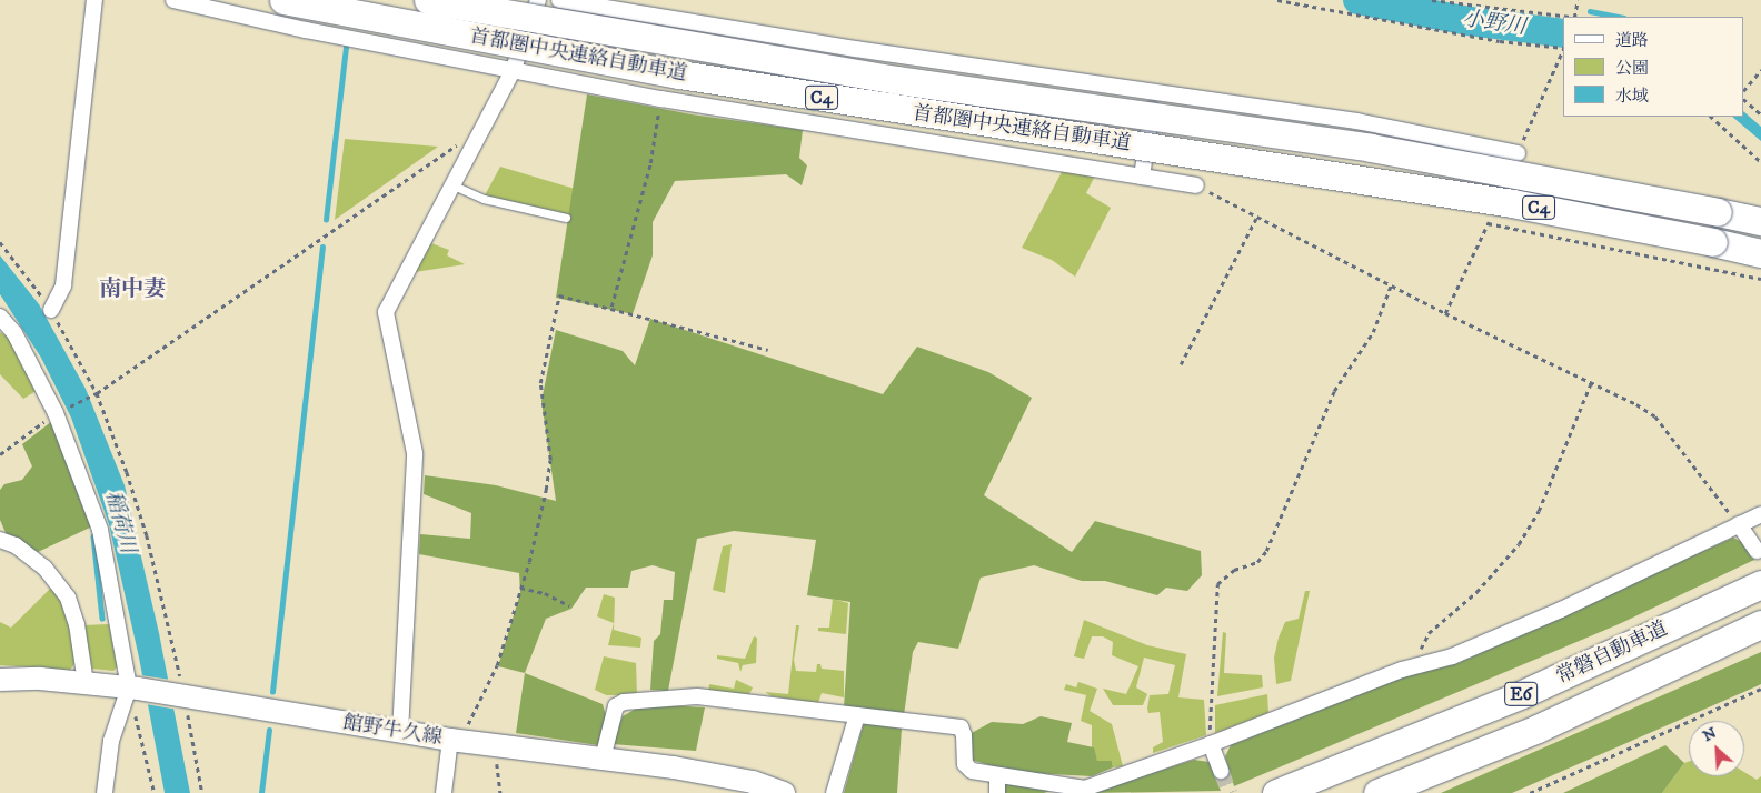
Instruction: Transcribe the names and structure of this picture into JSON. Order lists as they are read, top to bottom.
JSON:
{
  "streets": {
    "highway": [
      "首都圏中央連絡自動車道",
      "C4",
      "常磐自動車道",
      "E6"
    ],
    "main road": ["館野牛久線"]
  },
  "districts": ["南中妻"],
  "water": ["小野川", "稲荷川"],
  "legend": ["道路", "公園", "水域"],
  "north": "top left"
}
